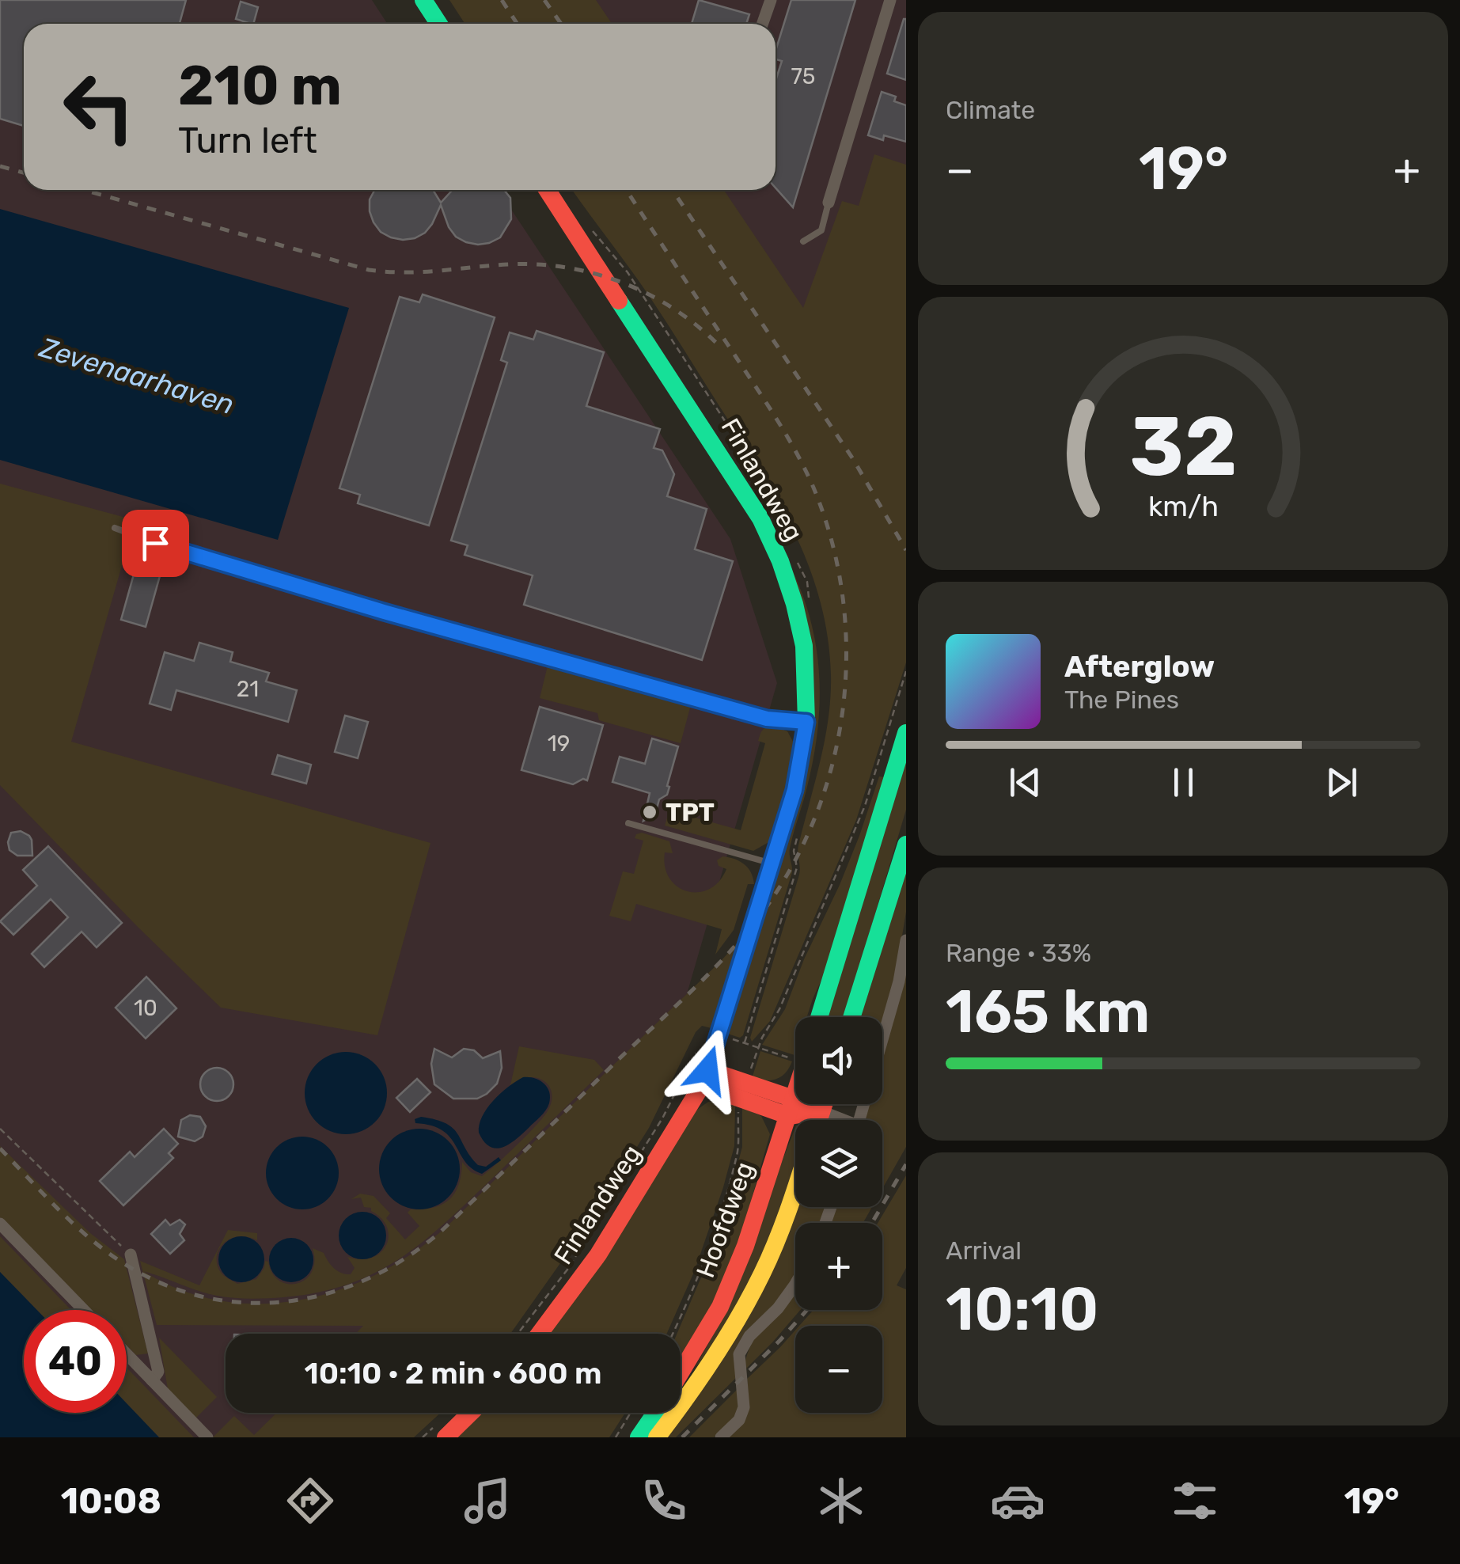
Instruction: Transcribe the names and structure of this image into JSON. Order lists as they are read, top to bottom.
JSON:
{
  "streets": {
    "street": ["Finlandweg", "Hoofdweg"]
  },
  "water": ["Zevenaarhaven"],
  "places": ["TPT"],
  "house_numbers": [
    "75",
    "21",
    "19",
    "10"
  ],
  "page": {
    "tile": [
      "Climate",
      ["Range · 33%", "165 km"],
      ["Arrival", "10:10"]
    ],
    "turn": ["210 m", "Turn left"],
    "heat": ["−", "19°", "+"],
    "song": ["Afterglow", "The Pines"],
    "map_buttons": ["+", "−"],
    "limit": "40",
    "trip": "10:10 · 2 min · 600 m",
    "tabs": ["10:08", "19°"],
    "gauge": ["32", "km/h"]
  }
}
